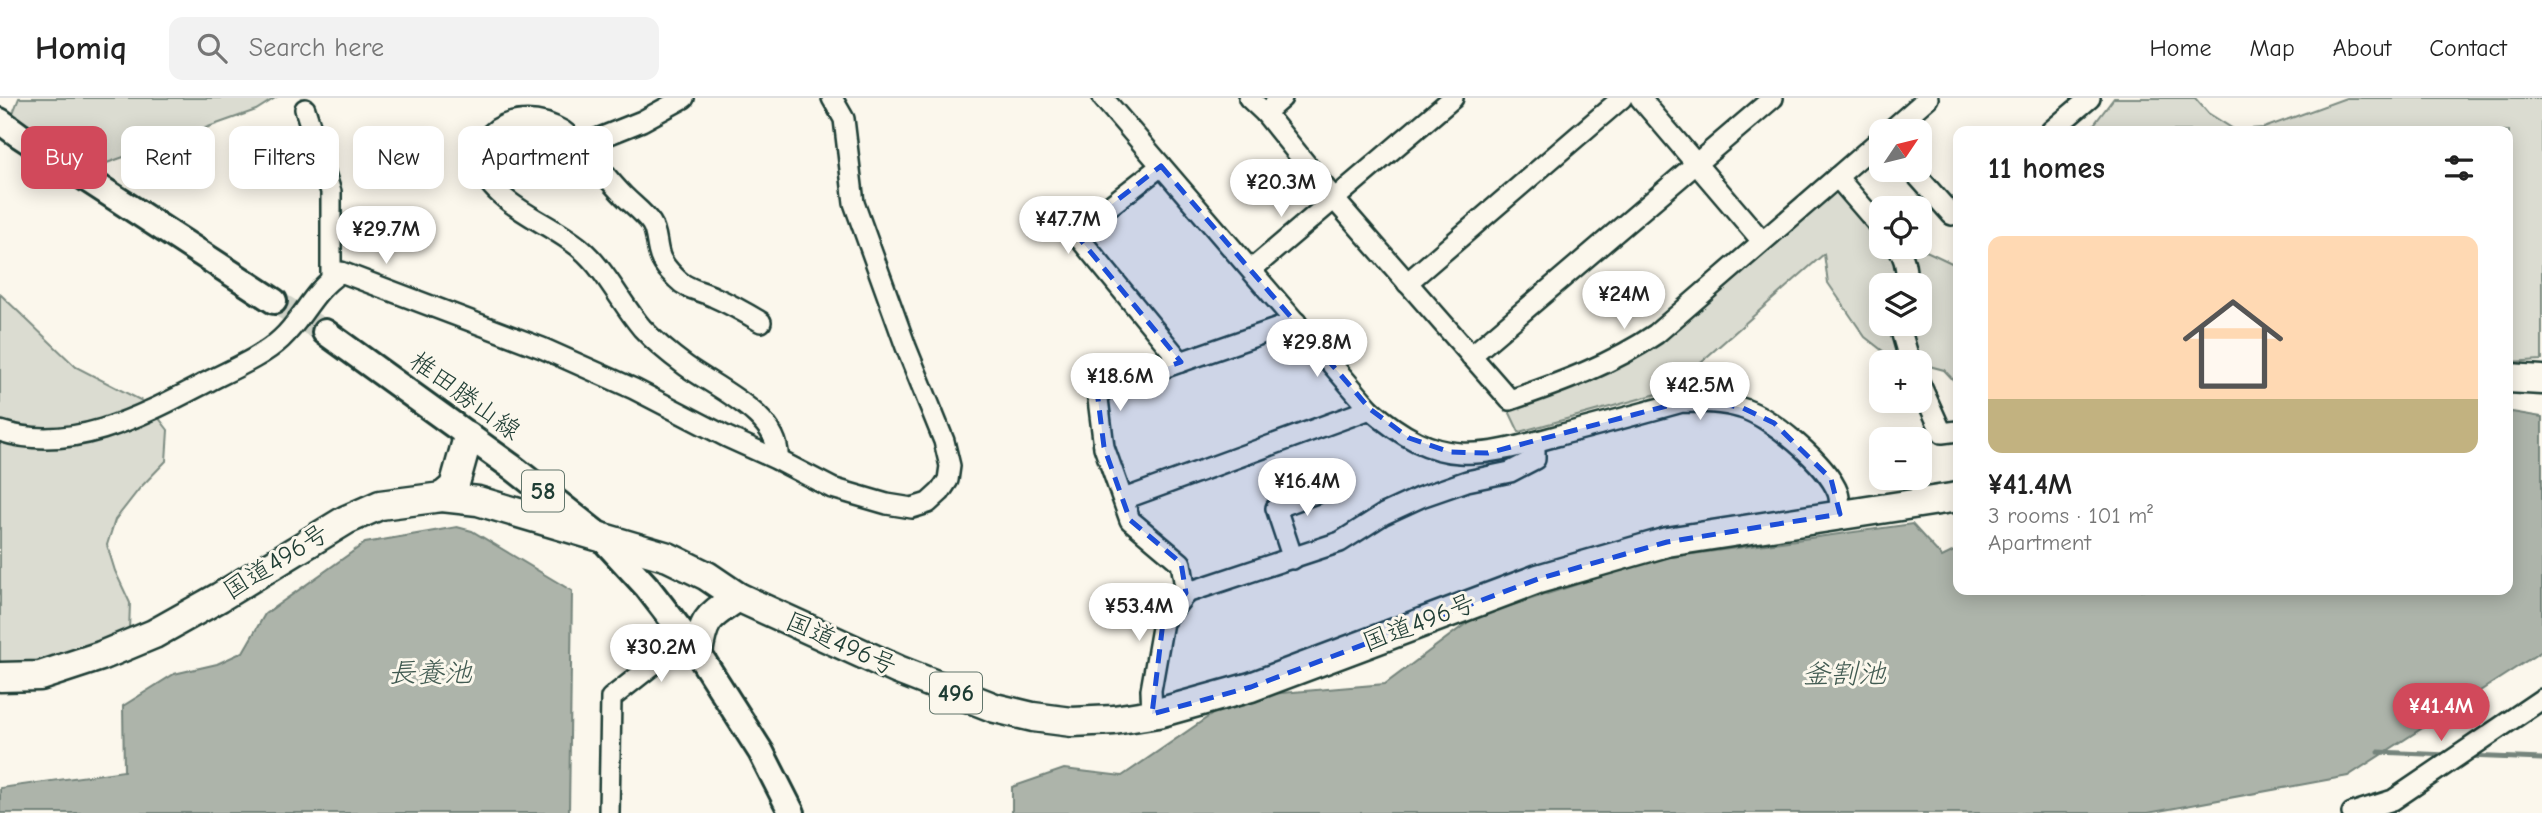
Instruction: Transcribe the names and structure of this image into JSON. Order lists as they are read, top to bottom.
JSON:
{
  "streets": {
    "highway": ["国道496号", "496"],
    "main road": ["椎田勝山線", "58"]
  },
  "crossings": [
    ["椎田勝山線", "国道496号"]
  ],
  "water": ["長養池", "釜割池"],
  "north": "top right",
  "page": {
    "header": "Homiq",
    "search": "Search here",
    "nav": [
      "Home",
      "Map",
      "About",
      "Contact"
    ],
    "map_buttons": ["+", "−"],
    "chip": [
      "Buy",
      "Rent",
      "Filters",
      "New",
      "Apartment"
    ],
    "heading": "11 homes",
    "price": [
      "¥20.3M",
      "¥47.7M",
      "¥29.7M",
      "¥24M",
      "¥29.8M",
      "¥18.6M",
      "¥42.5M",
      "¥16.4M",
      "¥53.4M",
      "¥30.2M",
      "¥41.4M"
    ],
    "list": [
      {
        "name": "¥41.4M",
        "note": "3 rooms · 101 m² · Apartment"
      }
    ]
  }
}
